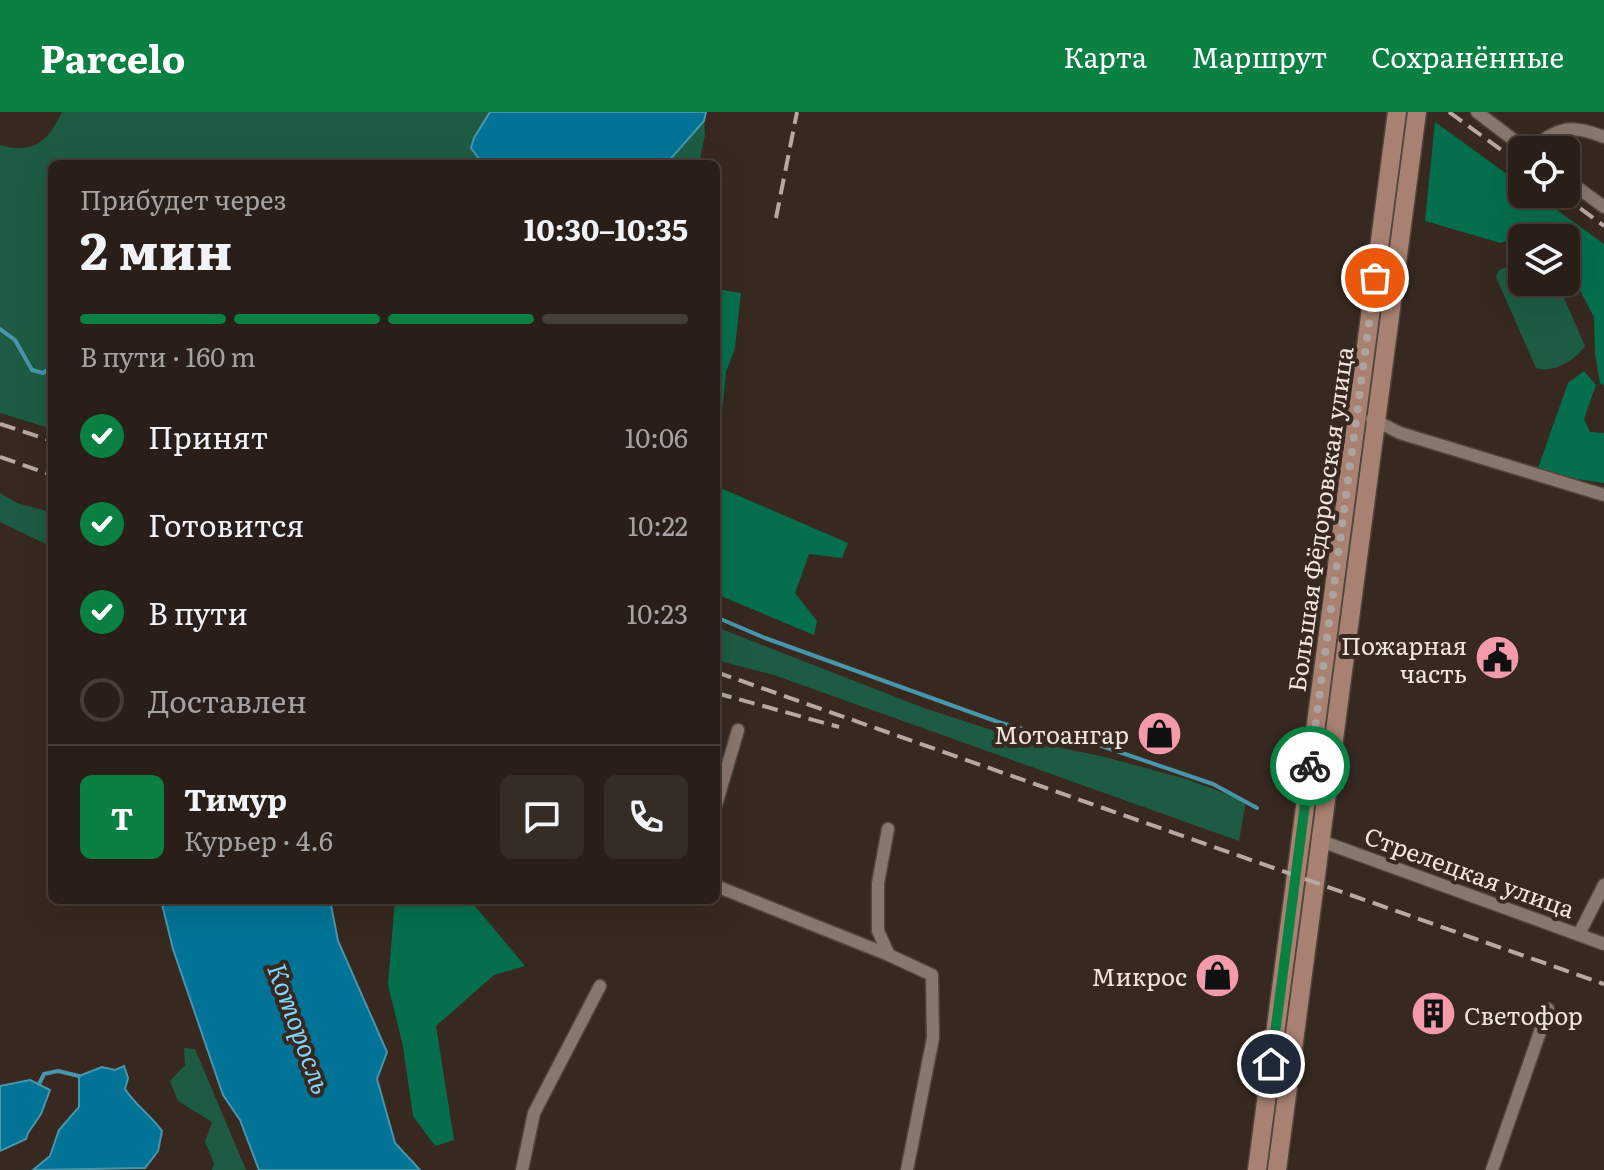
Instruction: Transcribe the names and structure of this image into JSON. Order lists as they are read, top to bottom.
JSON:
{
  "streets": {
    "main road": ["Большая Фёдоровская улица"],
    "street": ["Стрелецкая улица"]
  },
  "crossings": [
    ["Большая Фёдоровская улица", "Стрелецкая улица"]
  ],
  "water": ["Которосль"],
  "places": {
    "public building": ["Пожарная часть"],
    "shop": ["Мотоангар", "Микрос"],
    "building": ["Светофор"]
  },
  "page": {
    "header": "Parcelo",
    "nav": ["Карта", "Маршрут", "Сохранённые"],
    "heading": ["2 мин", "Прибудет через", "10:30–10:35"],
    "panel": ["Тимур", "Курьер · 4.6"],
    "bar": "В пути · 160 m",
    "list": [
      ["Принят", "10:06"],
      ["Готовится", "10:22"],
      ["В пути", "10:23"],
      "Доставлен"
    ],
    "round": "Т"
  }
}
